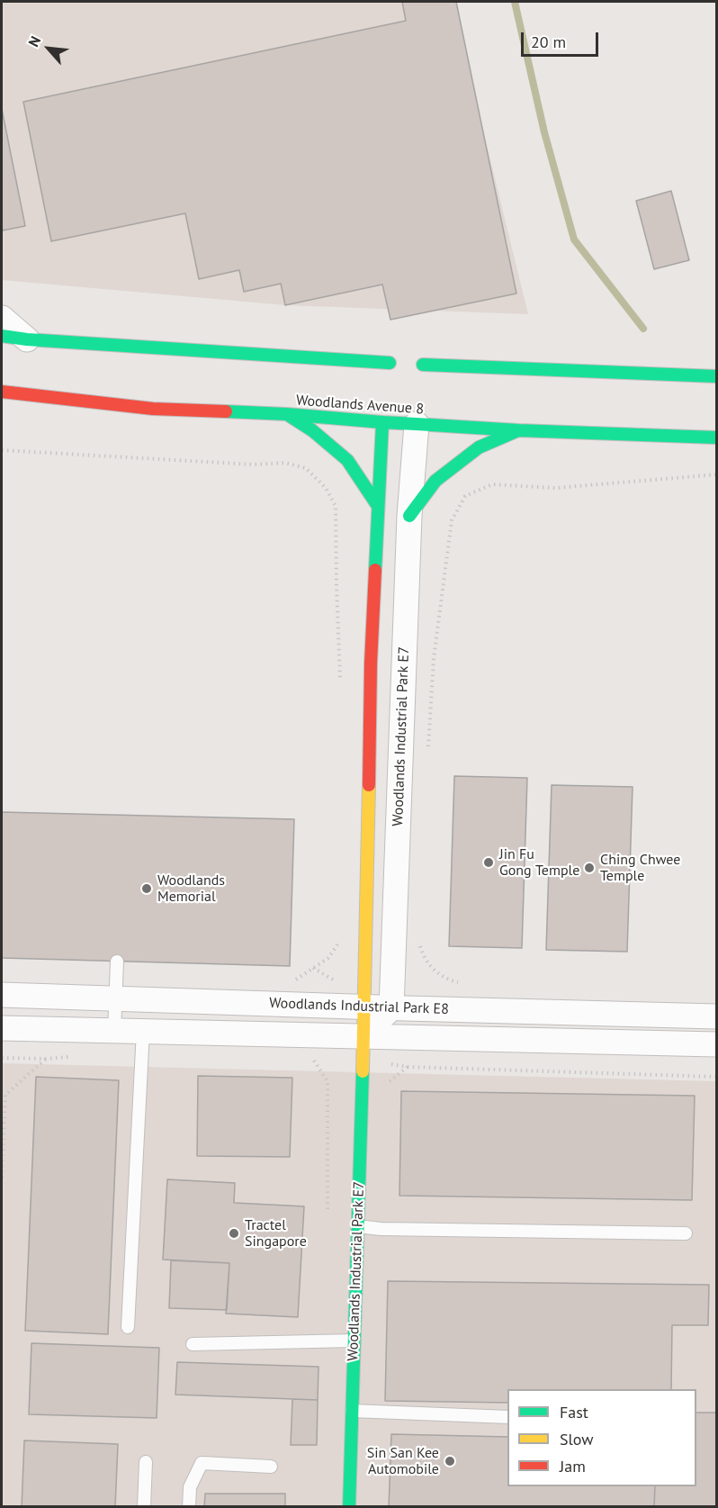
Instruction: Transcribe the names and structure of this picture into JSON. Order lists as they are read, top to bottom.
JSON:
{
  "streets": {
    "main road": ["Woodlands Avenue 8", "Woodlands Industrial Park E7"],
    "street": ["Woodlands Industrial Park E8"]
  },
  "crossings": [
    ["Woodlands Avenue 8", "Woodlands Industrial Park E7"],
    ["Woodlands Industrial Park E7", "Woodlands Industrial Park E8"]
  ],
  "places": [
    "Jin Fu Gong Temple",
    "Ching Chwee Temple",
    "Woodlands Memorial",
    "Tractel Singapore",
    "Sin San Kee Automobile"
  ],
  "legend": ["Fast", "Slow", "Jam"],
  "scale_bar": "20 m",
  "north": "top left"
}
